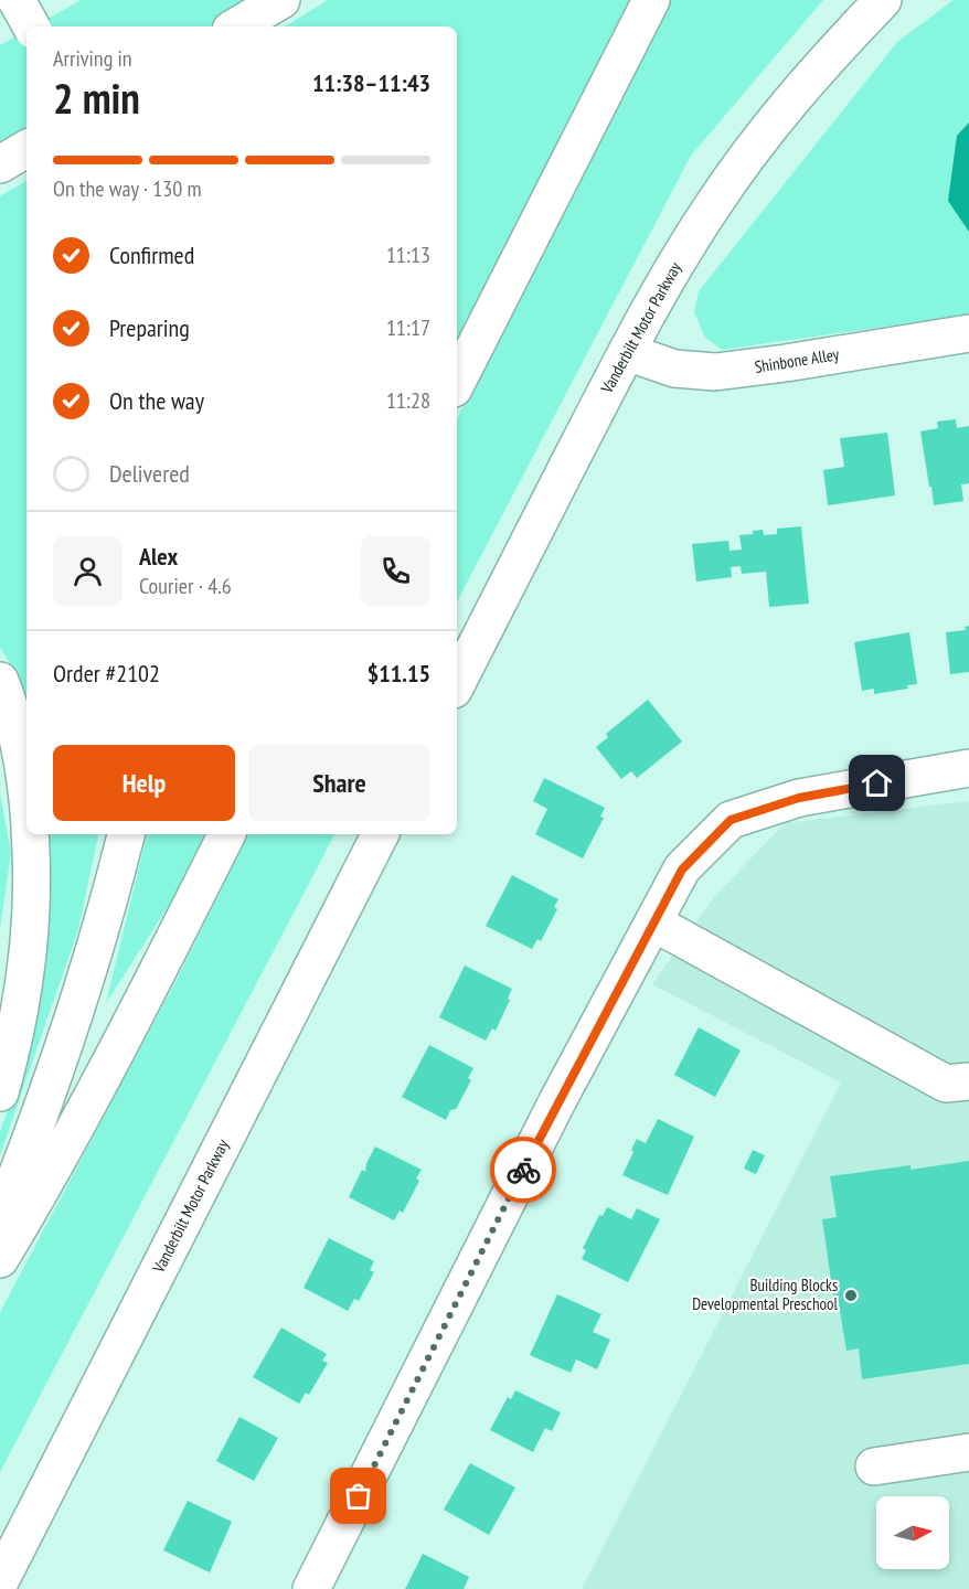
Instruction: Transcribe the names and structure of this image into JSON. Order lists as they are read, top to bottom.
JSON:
{
  "streets": {
    "main road": ["Vanderbilt Motor Parkway", "Shinbone Alley"]
  },
  "crossings": [
    ["Vanderbilt Motor Parkway", "Shinbone Alley"]
  ],
  "places": ["Building Blocks Developmental Preschool"],
  "north": "right",
  "page": {
    "heading": ["2 min", "Arriving in", "11:38–11:43"],
    "panel": [
      "Alex",
      "Courier · 4.6",
      "Order #2102",
      "$11.15"
    ],
    "bar": "On the way · 130 m",
    "list": [
      ["Confirmed", "11:13"],
      ["Preparing", "11:17"],
      ["On the way", "11:28"],
      "Delivered"
    ],
    "buttons": ["Help", "Share"]
  }
}
